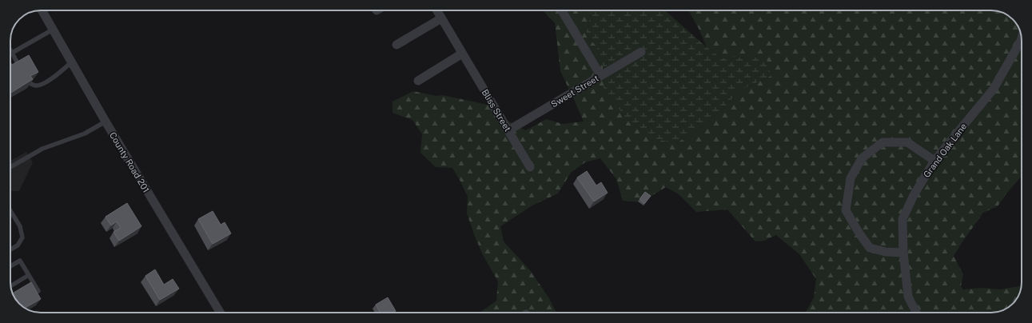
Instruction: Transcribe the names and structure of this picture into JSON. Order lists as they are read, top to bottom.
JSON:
{
  "streets": {
    "street": [
      "Sweet Street",
      "Bliss Street",
      "Grand Oak Lane",
      "County Road 201"
    ]
  },
  "crossings": [
    ["Sweet Street", "Bliss Street"]
  ]
}
